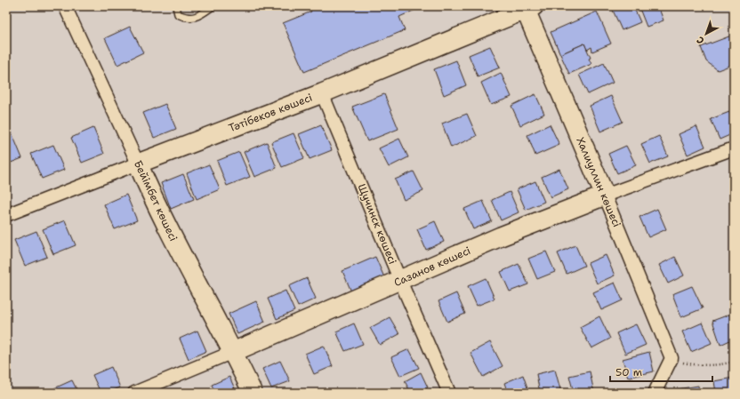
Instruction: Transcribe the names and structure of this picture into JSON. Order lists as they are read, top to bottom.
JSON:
{
  "streets": {
    "street": [
      "Тәтібеков көшесі",
      "Халиуллин көшесі",
      "Бейімбет көшесі",
      "Щучинск көшесі",
      "Сазанов көшесі"
    ]
  },
  "crossings": [
    ["Тәтібеков көшесі", "Халиуллин көшесі"],
    ["Тәтібеков көшесі", "Бейімбет көшесі"],
    ["Тәтібеков көшесі", "Щучинск көшесі"],
    ["Халиуллин көшесі", "Сазанов көшесі"],
    ["Бейімбет көшесі", "Сазанов көшесі"],
    ["Щучинск көшесі", "Сазанов көшесі"]
  ],
  "scale_bar": "50 m",
  "north": "bottom left"
}
